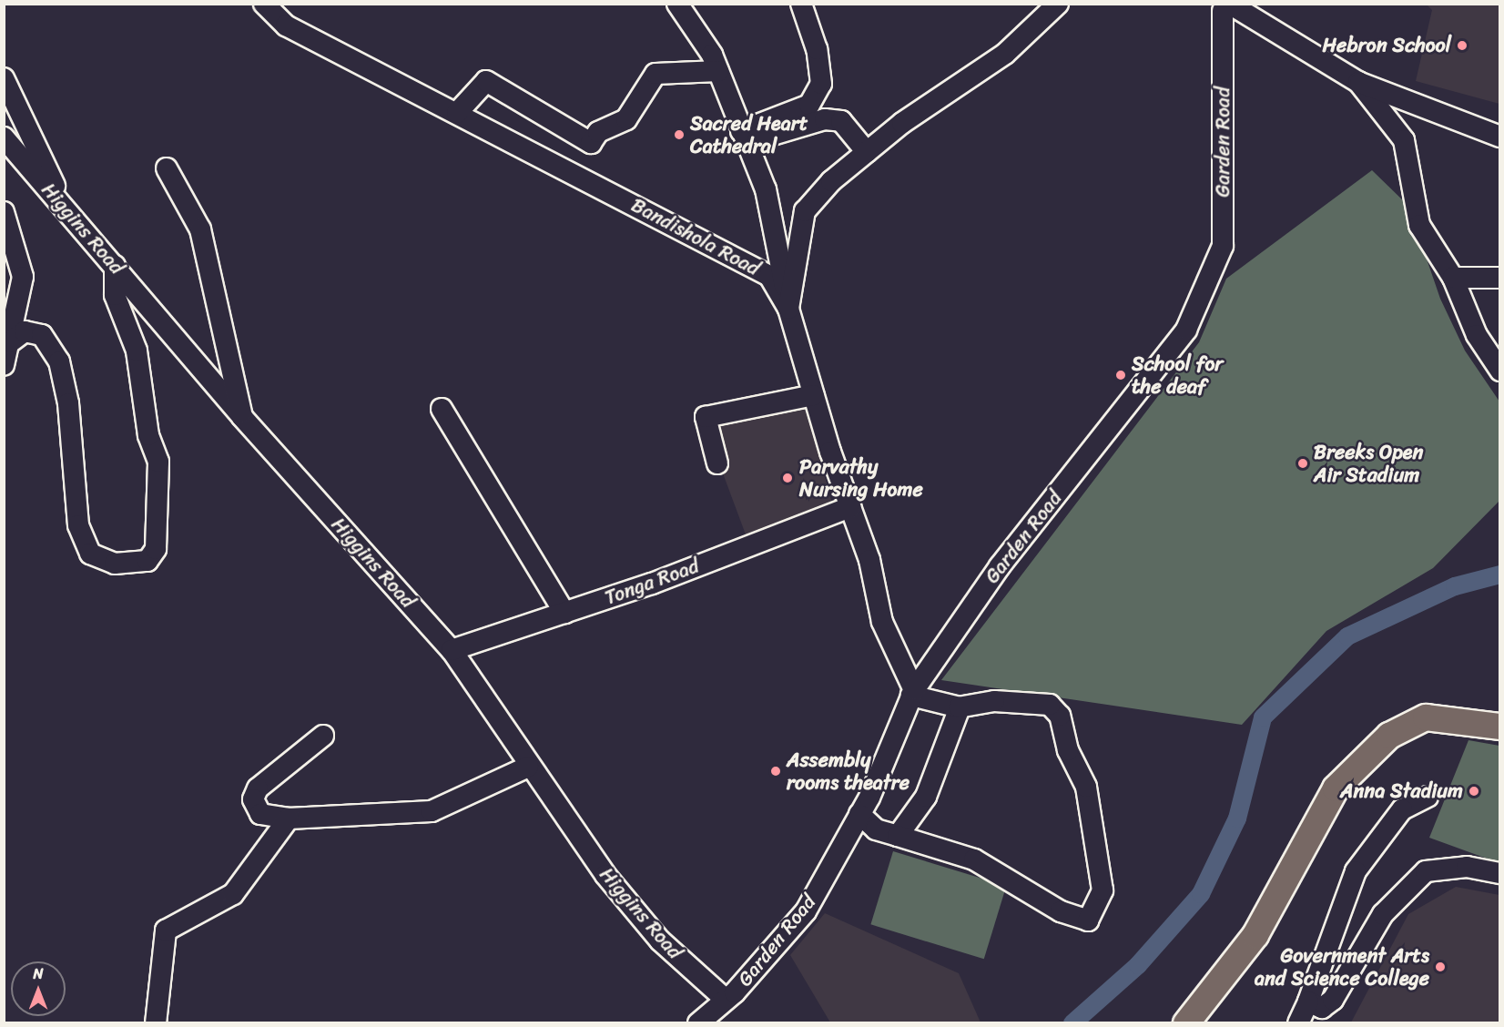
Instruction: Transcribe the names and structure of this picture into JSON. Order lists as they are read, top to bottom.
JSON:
{
  "streets": {
    "street": [
      "Garden Road",
      "Higgins Road",
      "Bandishola Road",
      "Tonga Road"
    ]
  },
  "crossings": [
    ["Garden Road", "Higgins Road"],
    ["Garden Road", "Bandishola Road"],
    ["Higgins Road", "Tonga Road"],
    ["Bandishola Road", "Tonga Road"]
  ],
  "places": [
    "Hebron School",
    "Sacred Heart Cathedral",
    "School for the deaf",
    "Breeks Open Air Stadium",
    "Parvathy Nursing Home",
    "Assembly rooms theatre",
    "Anna Stadium",
    "Government Arts and Science College"
  ],
  "north": "top"
}
